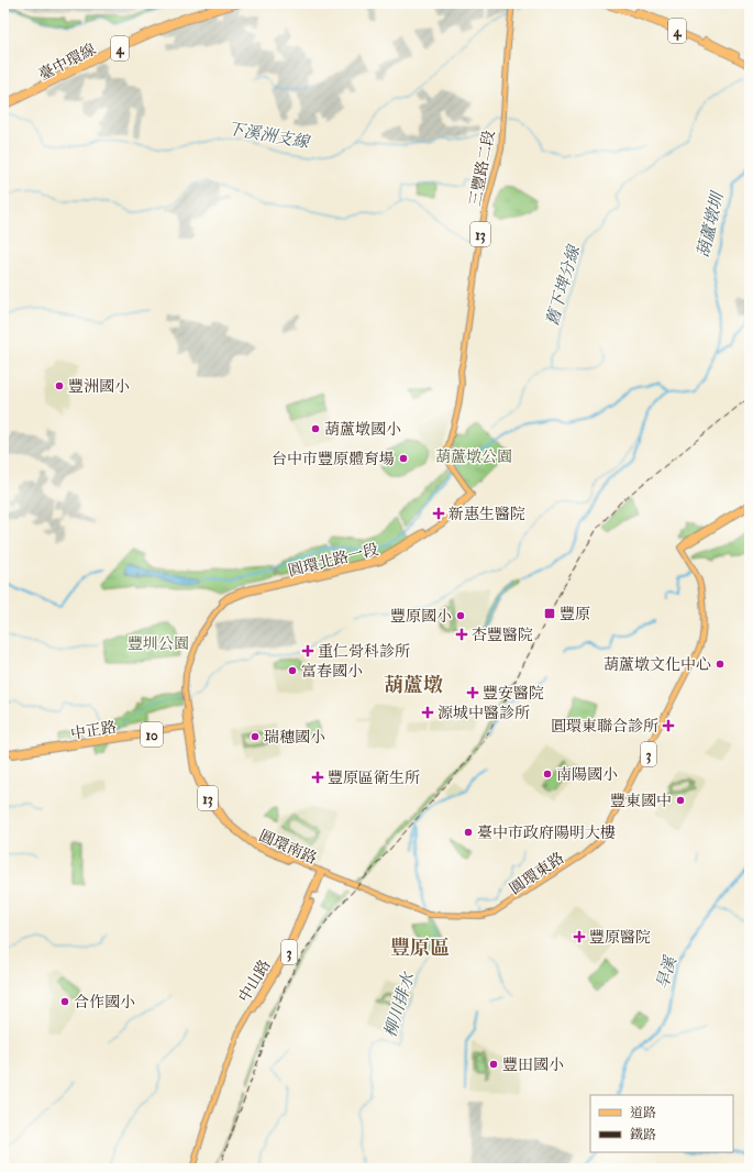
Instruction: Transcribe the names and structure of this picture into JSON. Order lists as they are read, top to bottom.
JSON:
{
  "streets": {
    "highway": ["4", "臺中環線"],
    "main road": [
      "三豐路二段",
      "13",
      "圓環北路一段",
      "中正路",
      "10",
      "3",
      "圓環南路",
      "圓環東路",
      "中山路"
    ]
  },
  "crossings": [
    ["三豐路二段", "圓環北路一段"],
    ["圓環北路一段", "中正路"],
    ["圓環北路一段", "圓環南路"],
    ["中正路", "圓環南路"],
    ["圓環南路", "圓環東路"],
    ["圓環南路", "中山路"],
    ["圓環東路", "中山路"]
  ],
  "districts": ["葫蘆墩", "豐原區"],
  "water": [
    "下溪洲支線",
    "葫蘆墩圳",
    "舊下埤分線",
    "旱溪",
    "柳川排水"
  ],
  "parks": ["葫蘆墩公園", "豐圳公園"],
  "places": {
    "other": [
      "豐洲國小",
      "葫蘆墩國小",
      "台中市豐原體育場",
      "豐原國小",
      "葫蘆墩文化中心",
      "富春國小",
      "瑞穗國小",
      "南陽國小",
      "豐東國中",
      "臺中市政府陽明大樓",
      "合作國小",
      "豐田國小"
    ],
    "health": [
      "新惠生醫院",
      "杏豐醫院",
      "重仁骨科診所",
      "豐安醫院",
      "源城中醫診所",
      "圓環東聯合診所",
      "豐原區衛生所",
      "豐原醫院"
    ],
    "transit": ["豐原"]
  },
  "legend": ["道路", "鐵路"]
}
